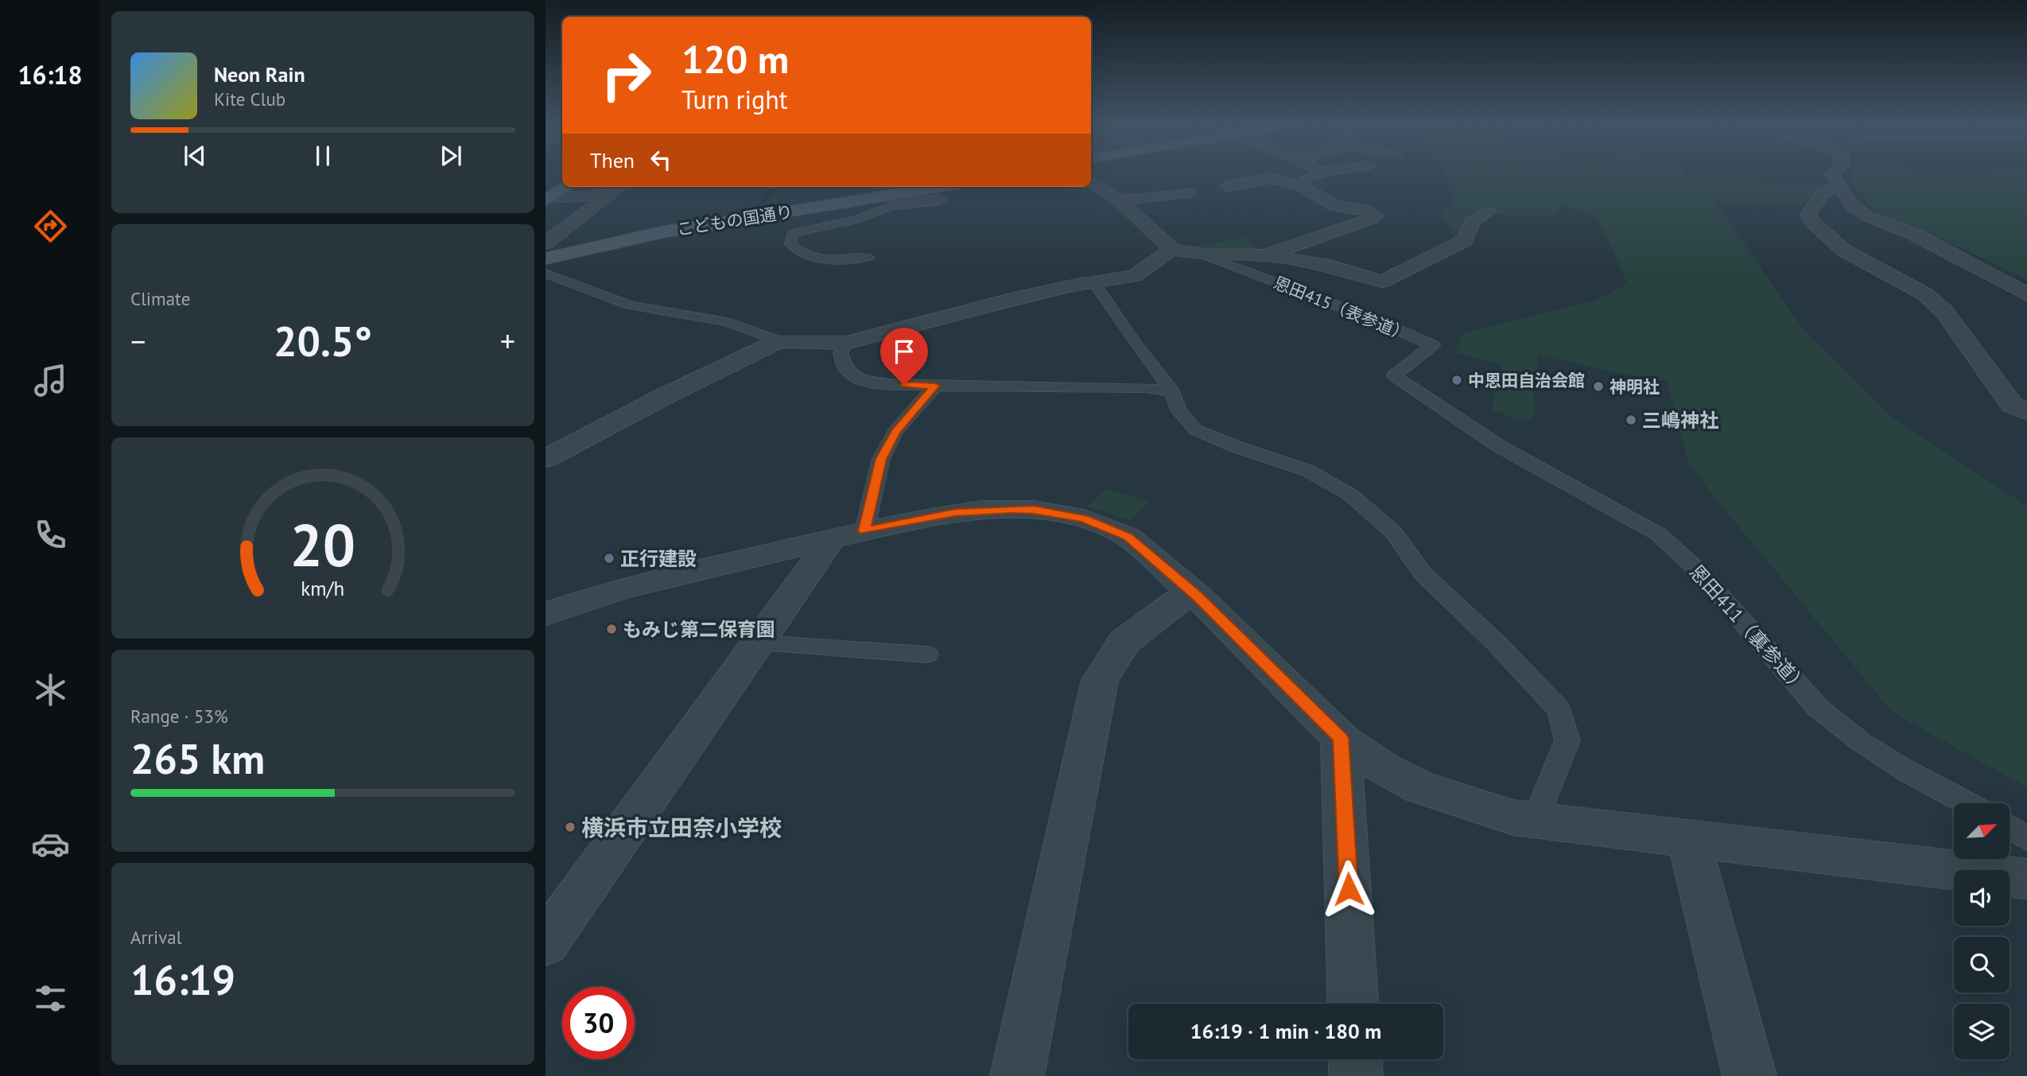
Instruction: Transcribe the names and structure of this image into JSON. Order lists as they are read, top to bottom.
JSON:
{
  "streets": {
    "main road": ["こどもの国通り"],
    "lane": ["恩田415（表参道）", "恩田411（裏参道）"]
  },
  "crossings": [
    ["恩田415（表参道）", "恩田411（裏参道）"]
  ],
  "places": [
    "中恩田自治会館",
    "神明社",
    "三嶋神社",
    "正行建設",
    "もみじ第二保育園",
    "横浜市立田奈小学校"
  ],
  "north": "top right",
  "page": {
    "tabs": "16:18",
    "turn": ["120 m", "Turn right"],
    "song": ["Neon Rain", "Kite Club"],
    "then": "Then",
    "tile": [
      "Climate",
      ["Range · 53%", "265 km"],
      ["Arrival", "16:19"]
    ],
    "heat": ["−", "20.5°", "+"],
    "limit": "30",
    "trip": "16:19 · 1 min · 180 m",
    "gauge": ["20", "km/h"]
  }
}
